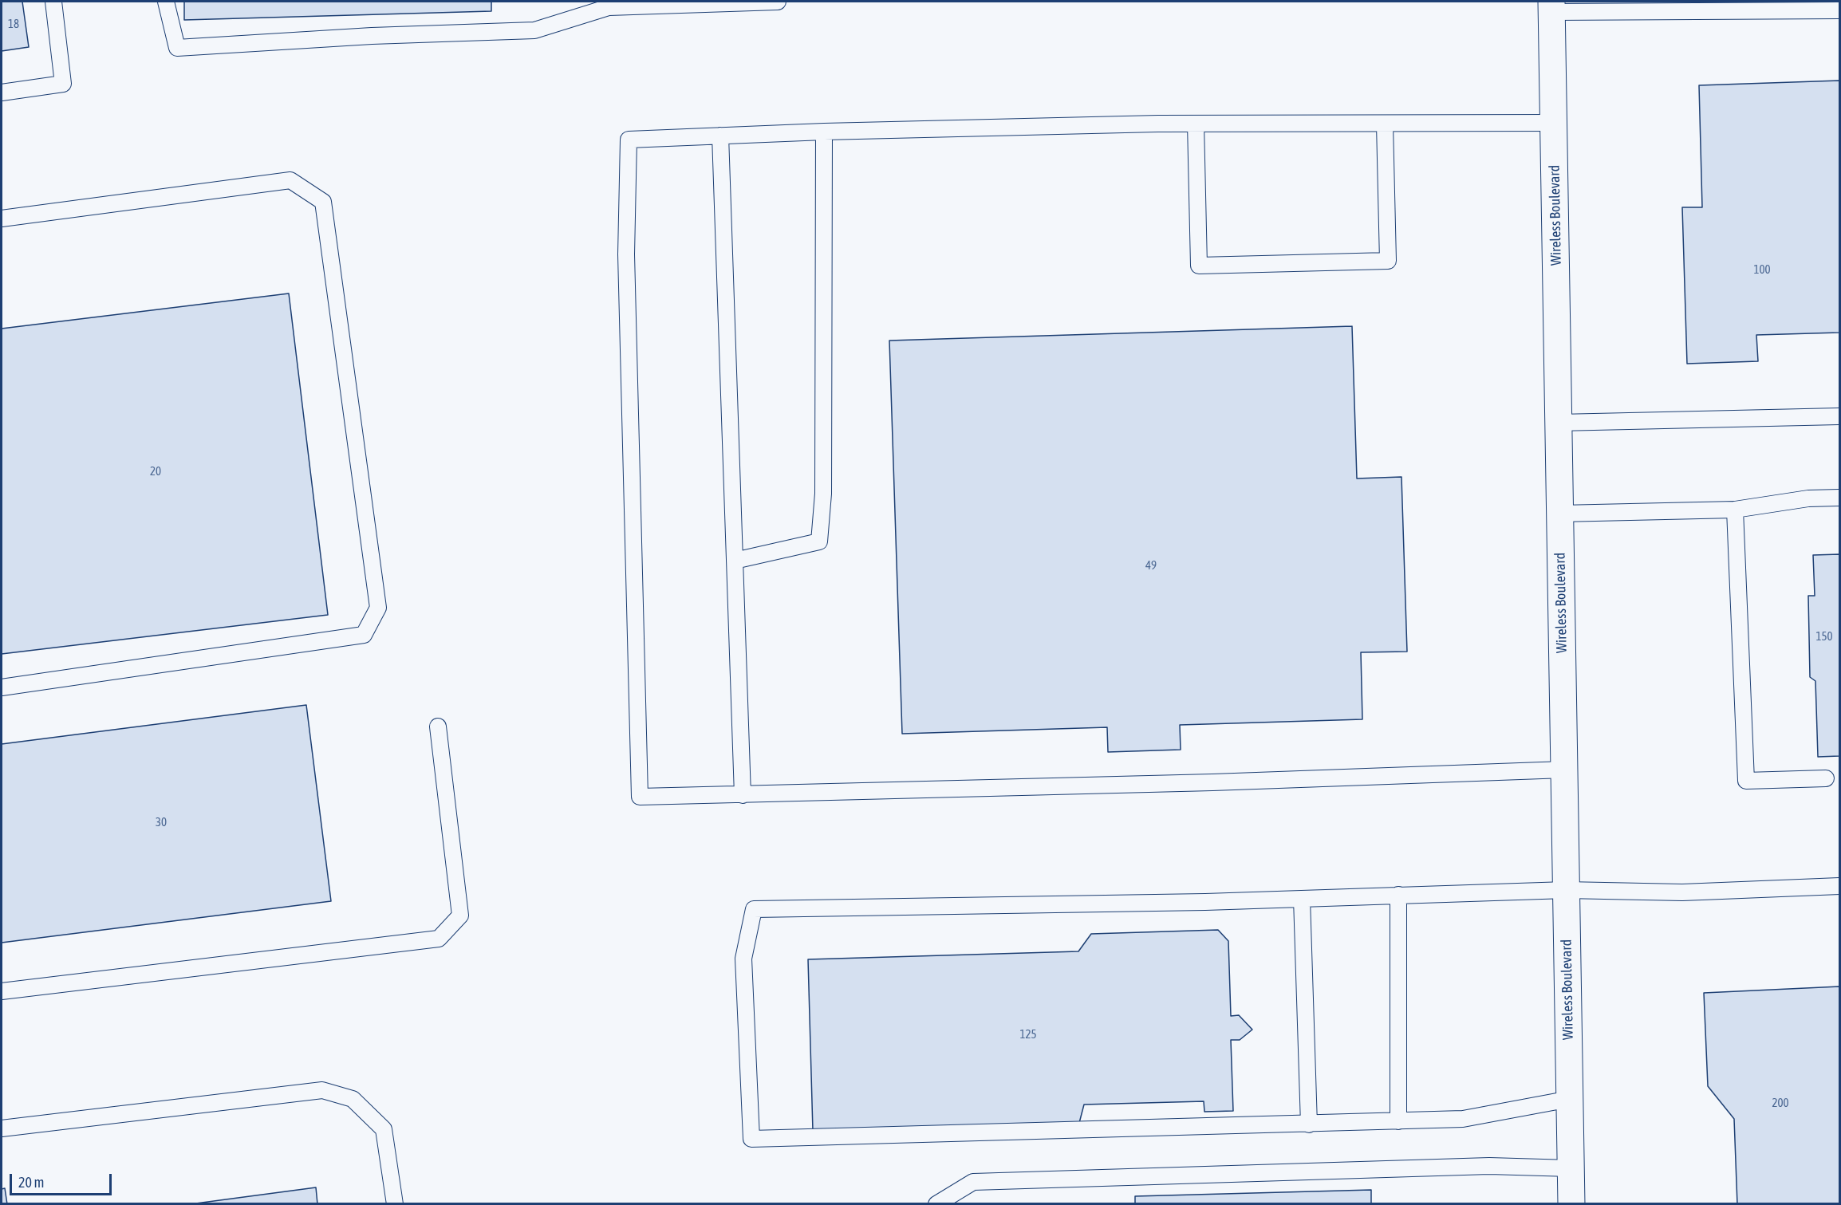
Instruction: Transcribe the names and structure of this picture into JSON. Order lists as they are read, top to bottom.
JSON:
{
  "streets": {
    "street": ["Wireless Boulevard"]
  },
  "house_numbers": [
    "18",
    "100",
    "20",
    "49",
    "150",
    "30",
    "125",
    "200"
  ],
  "scale_bar": "20 m"
}
